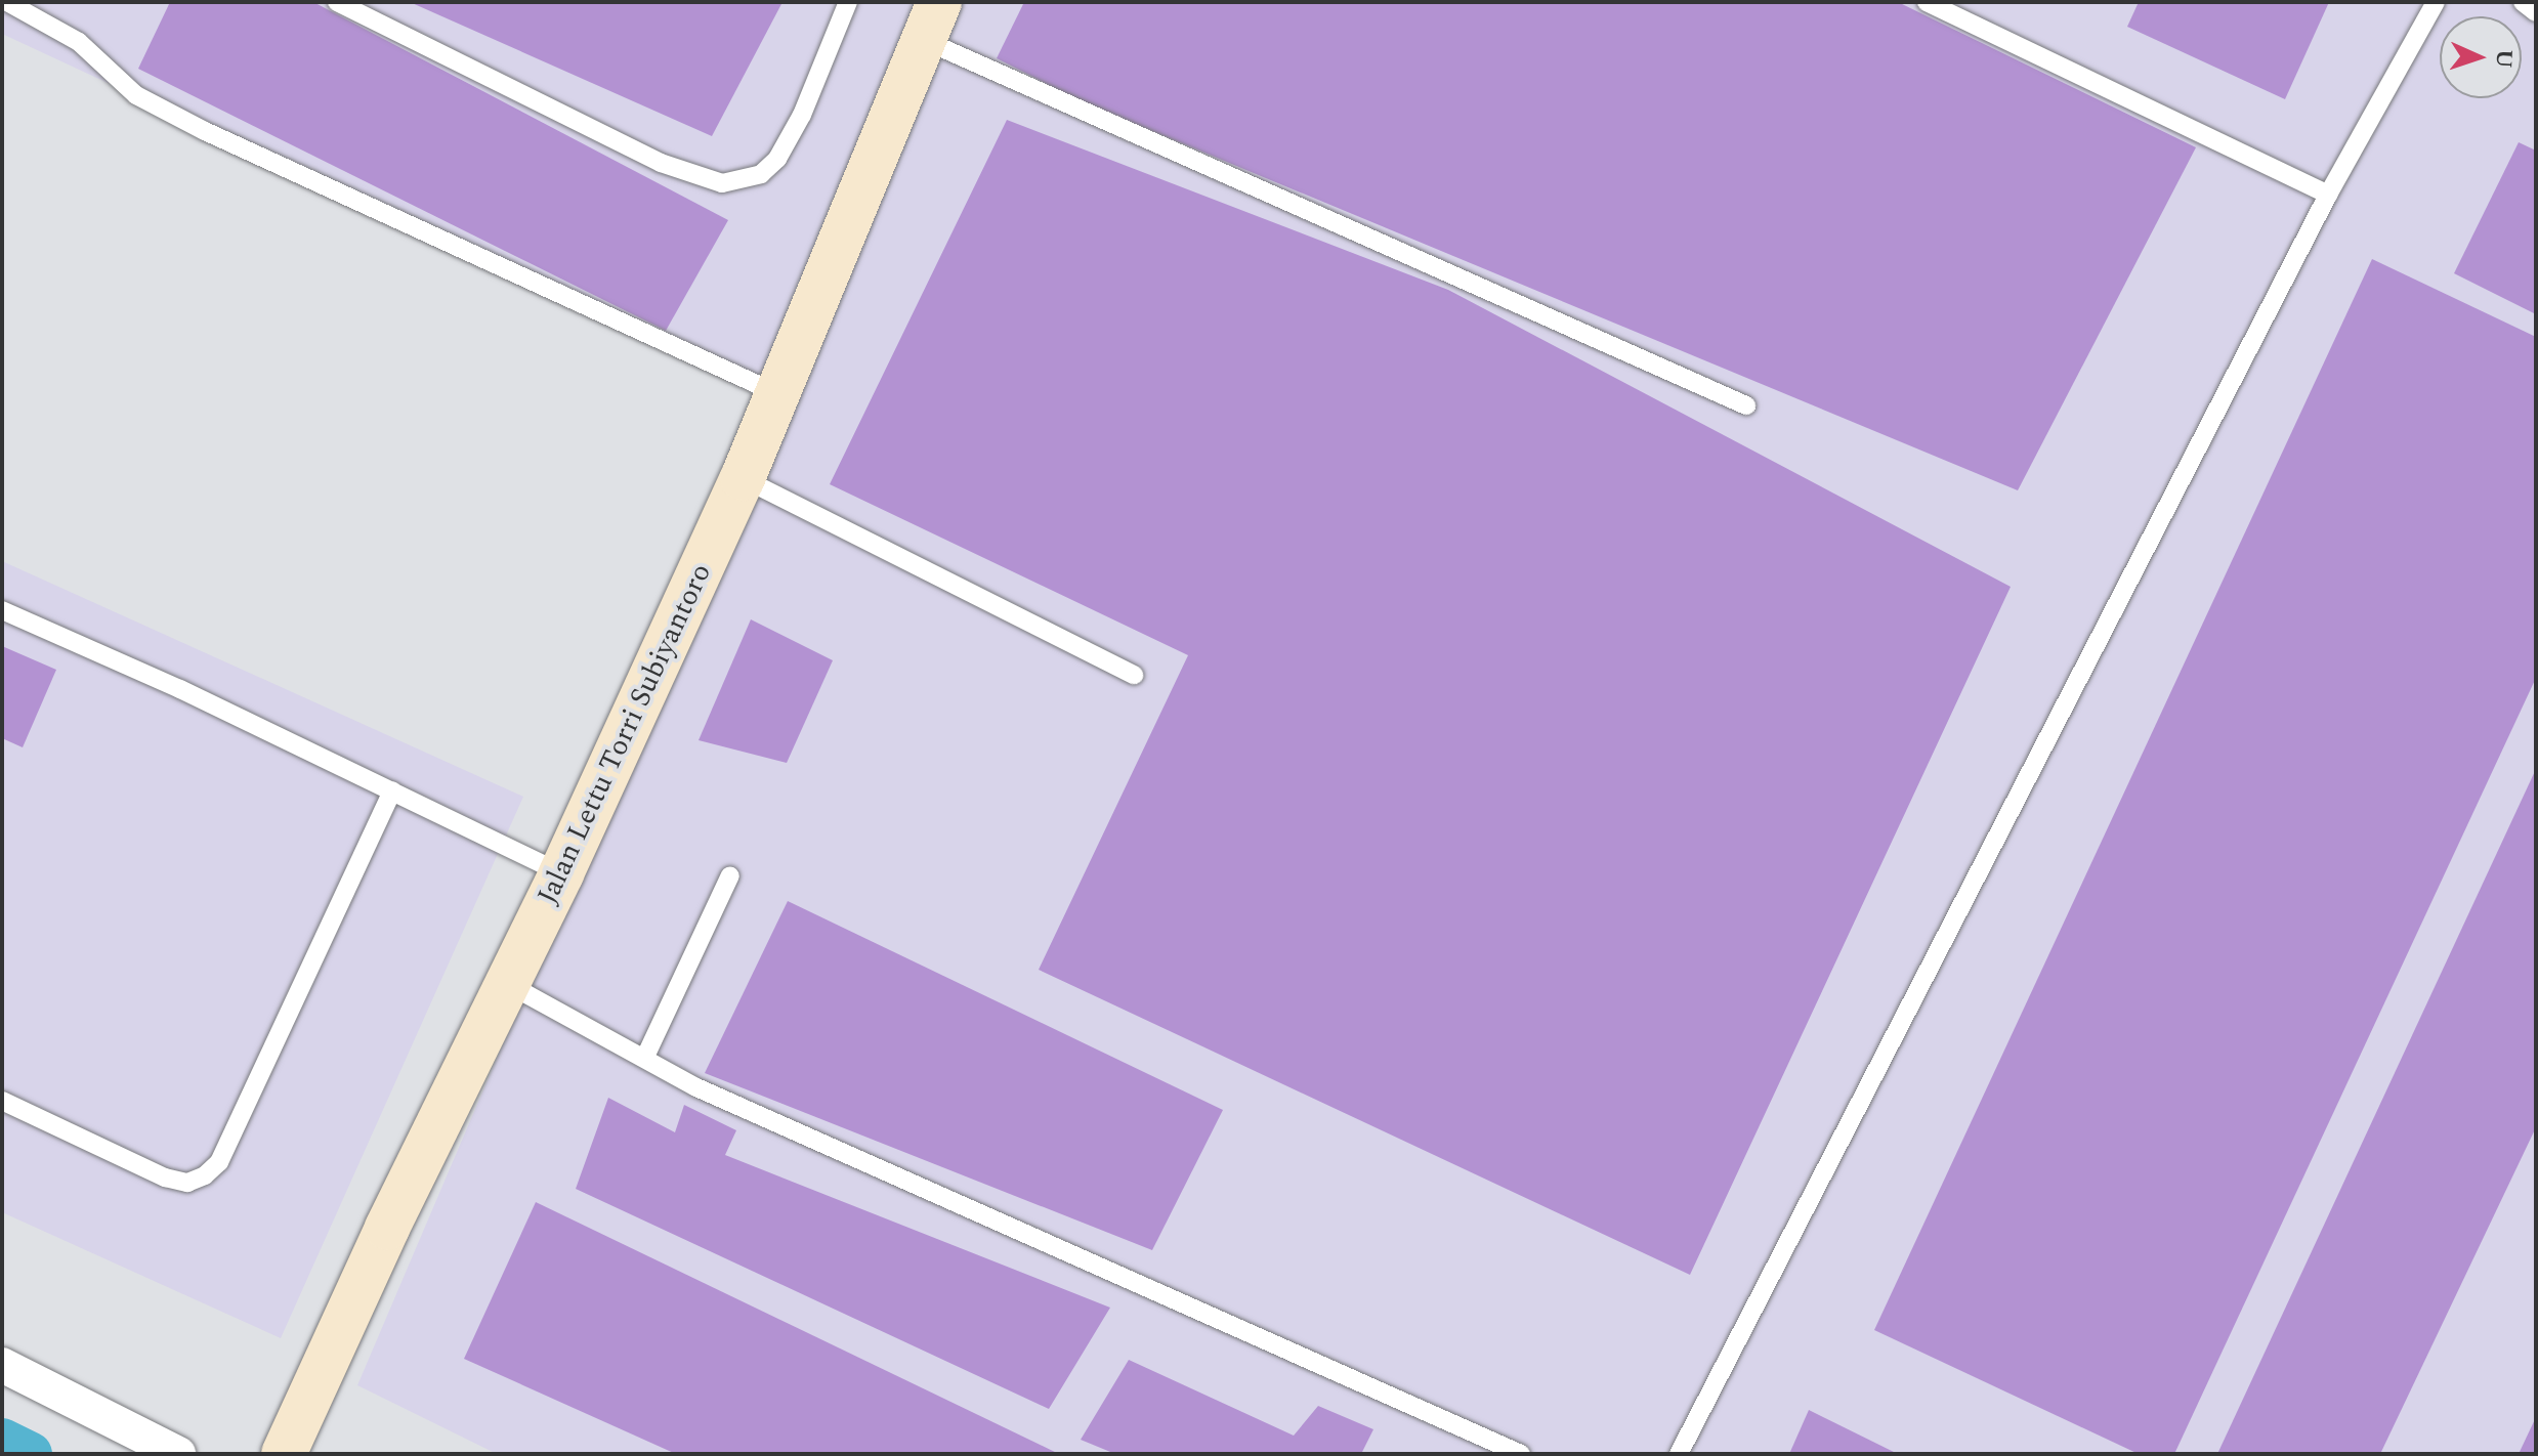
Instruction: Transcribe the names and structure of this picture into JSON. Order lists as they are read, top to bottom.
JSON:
{
  "streets": {
    "main road": ["Jalan Lettu Torri Subiyantoro"]
  },
  "north": "right"
}
